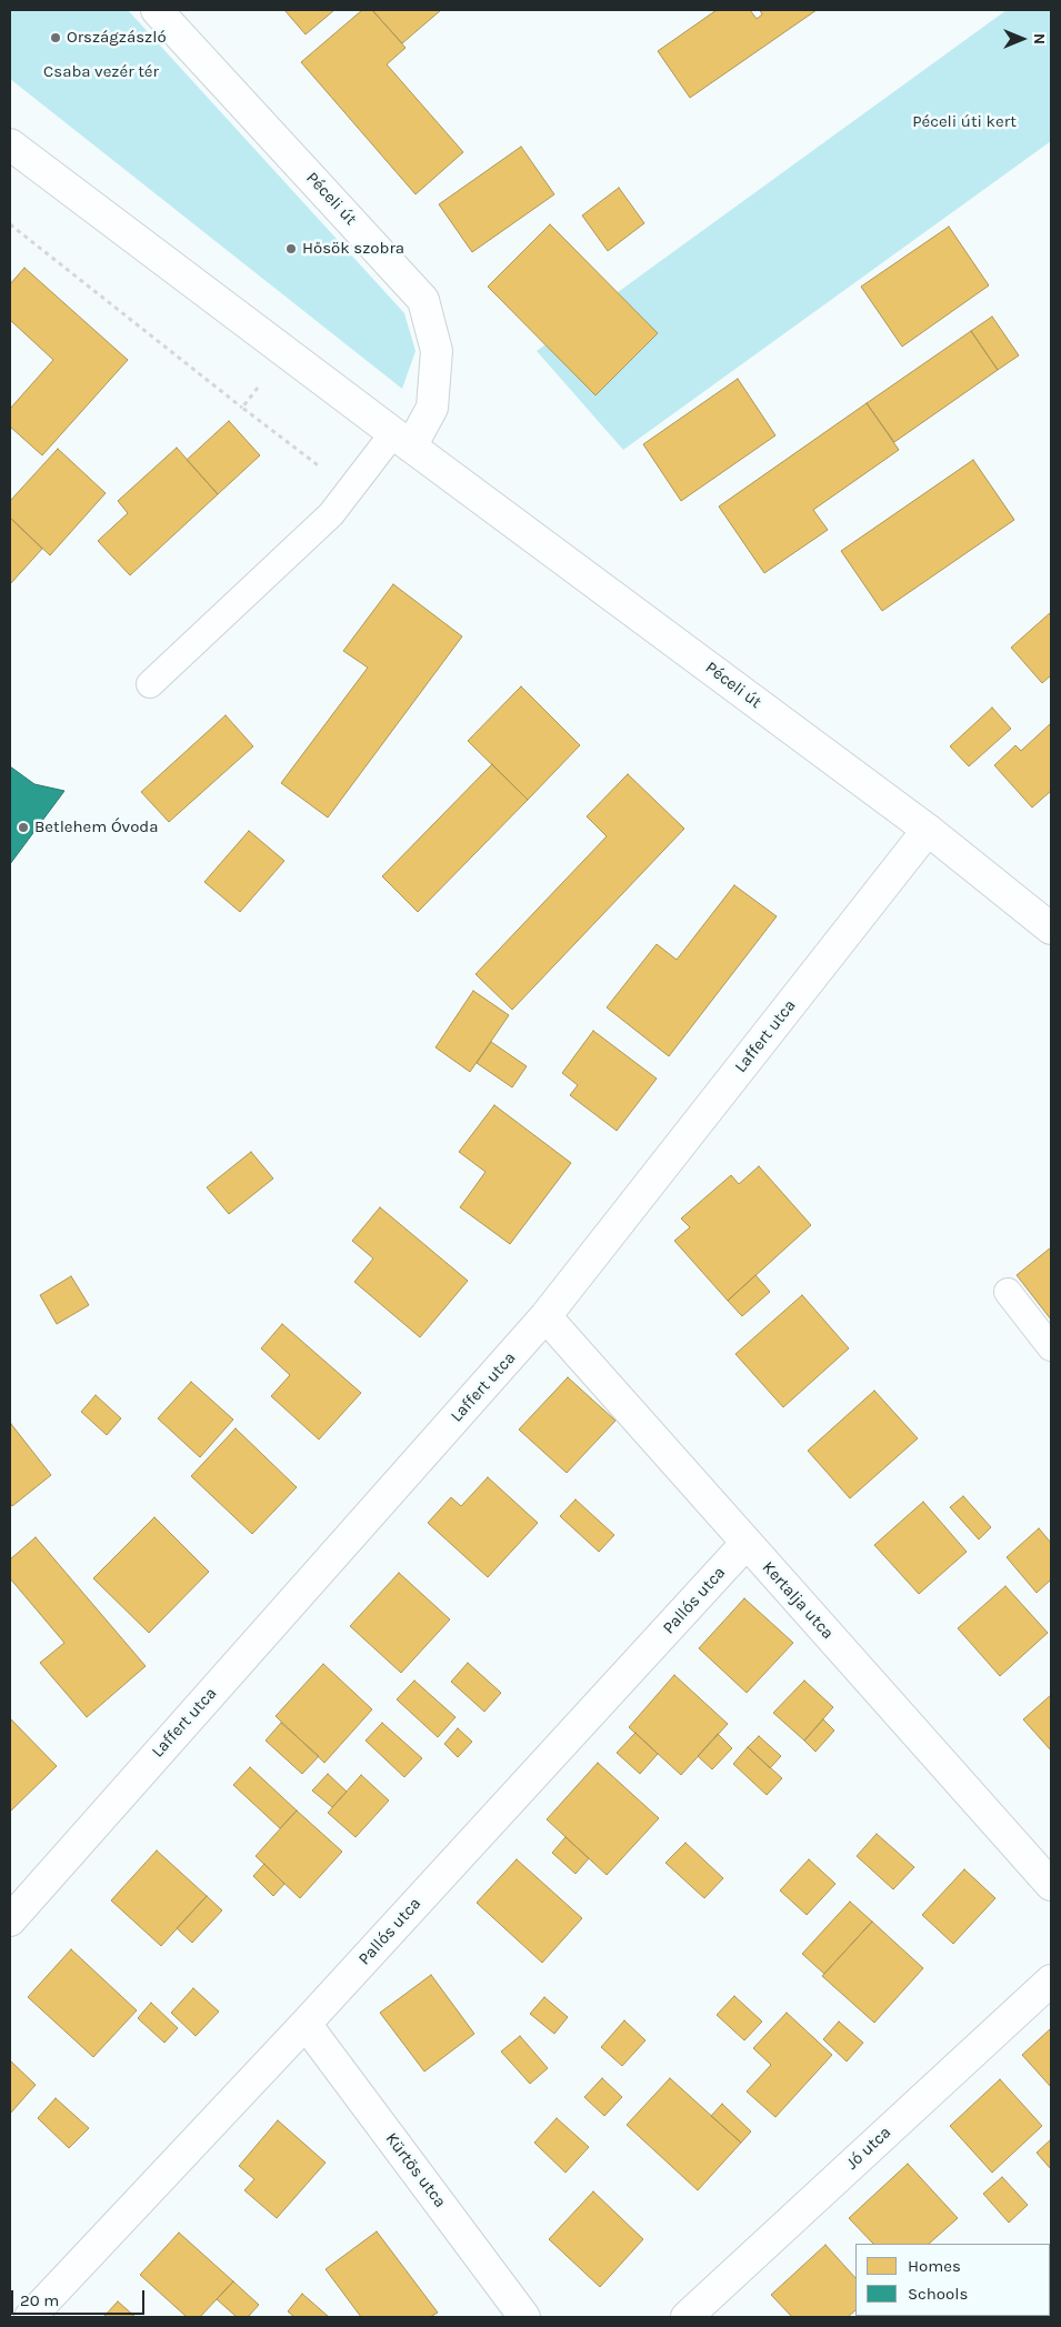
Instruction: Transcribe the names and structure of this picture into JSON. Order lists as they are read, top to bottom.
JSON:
{
  "streets": {
    "street": [
      "Péceli út",
      "Laffert utca",
      "Pallós utca",
      "Kertalja utca",
      "Jó utca",
      "Kürtös utca"
    ]
  },
  "crossings": [
    ["Péceli út", "Laffert utca"],
    ["Laffert utca", "Kertalja utca"],
    ["Pallós utca", "Kertalja utca"],
    ["Pallós utca", "Kürtös utca"]
  ],
  "parks": ["Csaba vezér tér", "Péceli úti kert"],
  "places": ["Országzászló", "Hősök szobra", "Betlehem Óvoda"],
  "legend": ["Homes", "Schools"],
  "scale_bar": "20 m",
  "north": "right"
}
